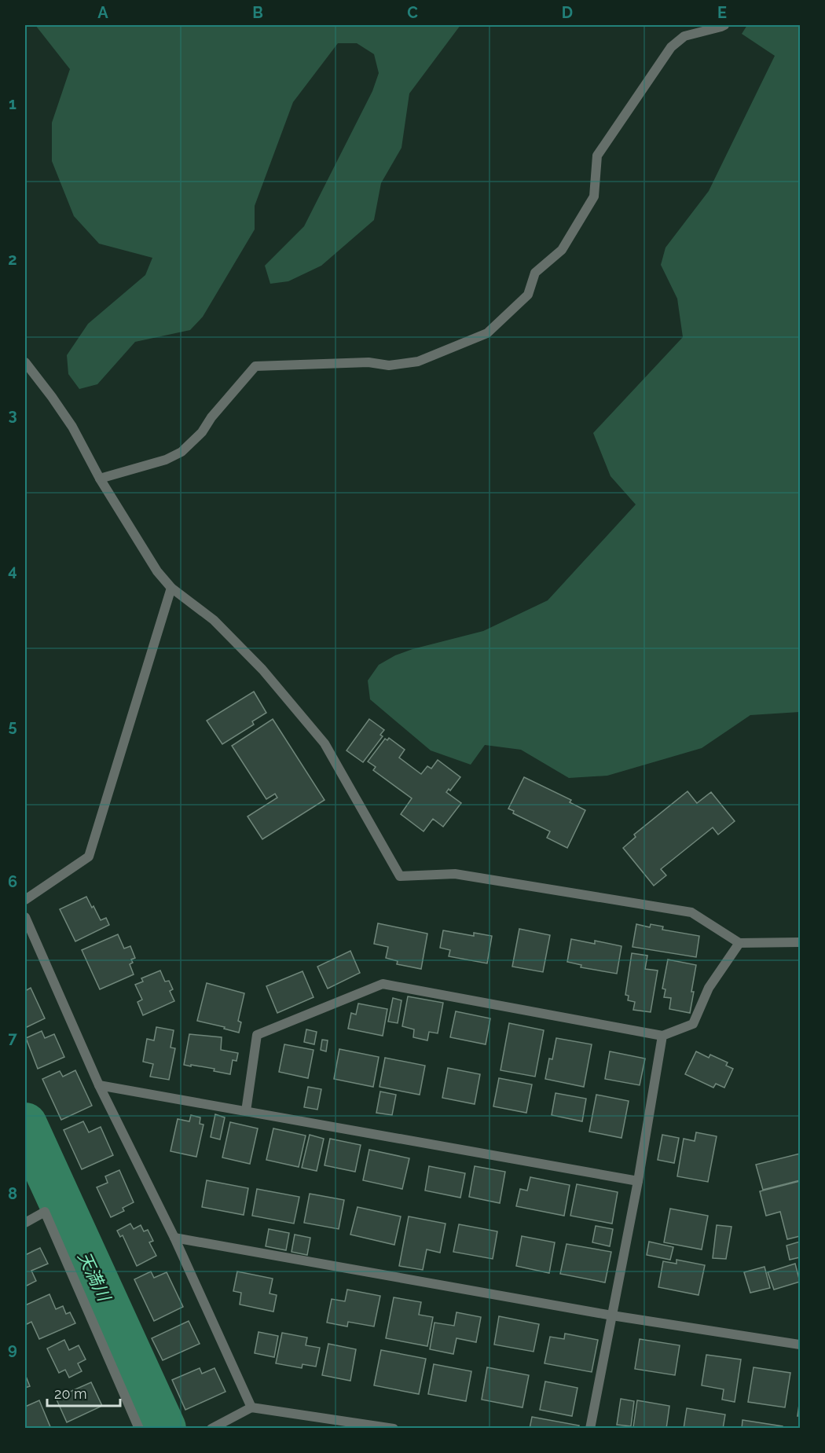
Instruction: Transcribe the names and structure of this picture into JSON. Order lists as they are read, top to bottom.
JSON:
{
  "water": ["天満川"],
  "scale_bar": "20 m",
  "grid": {
    "columns": [
      "A",
      "B",
      "C",
      "D",
      "E"
    ],
    "rows": [
      "1",
      "2",
      "3",
      "4",
      "5",
      "6",
      "7",
      "8",
      "9"
    ]
  }
}
